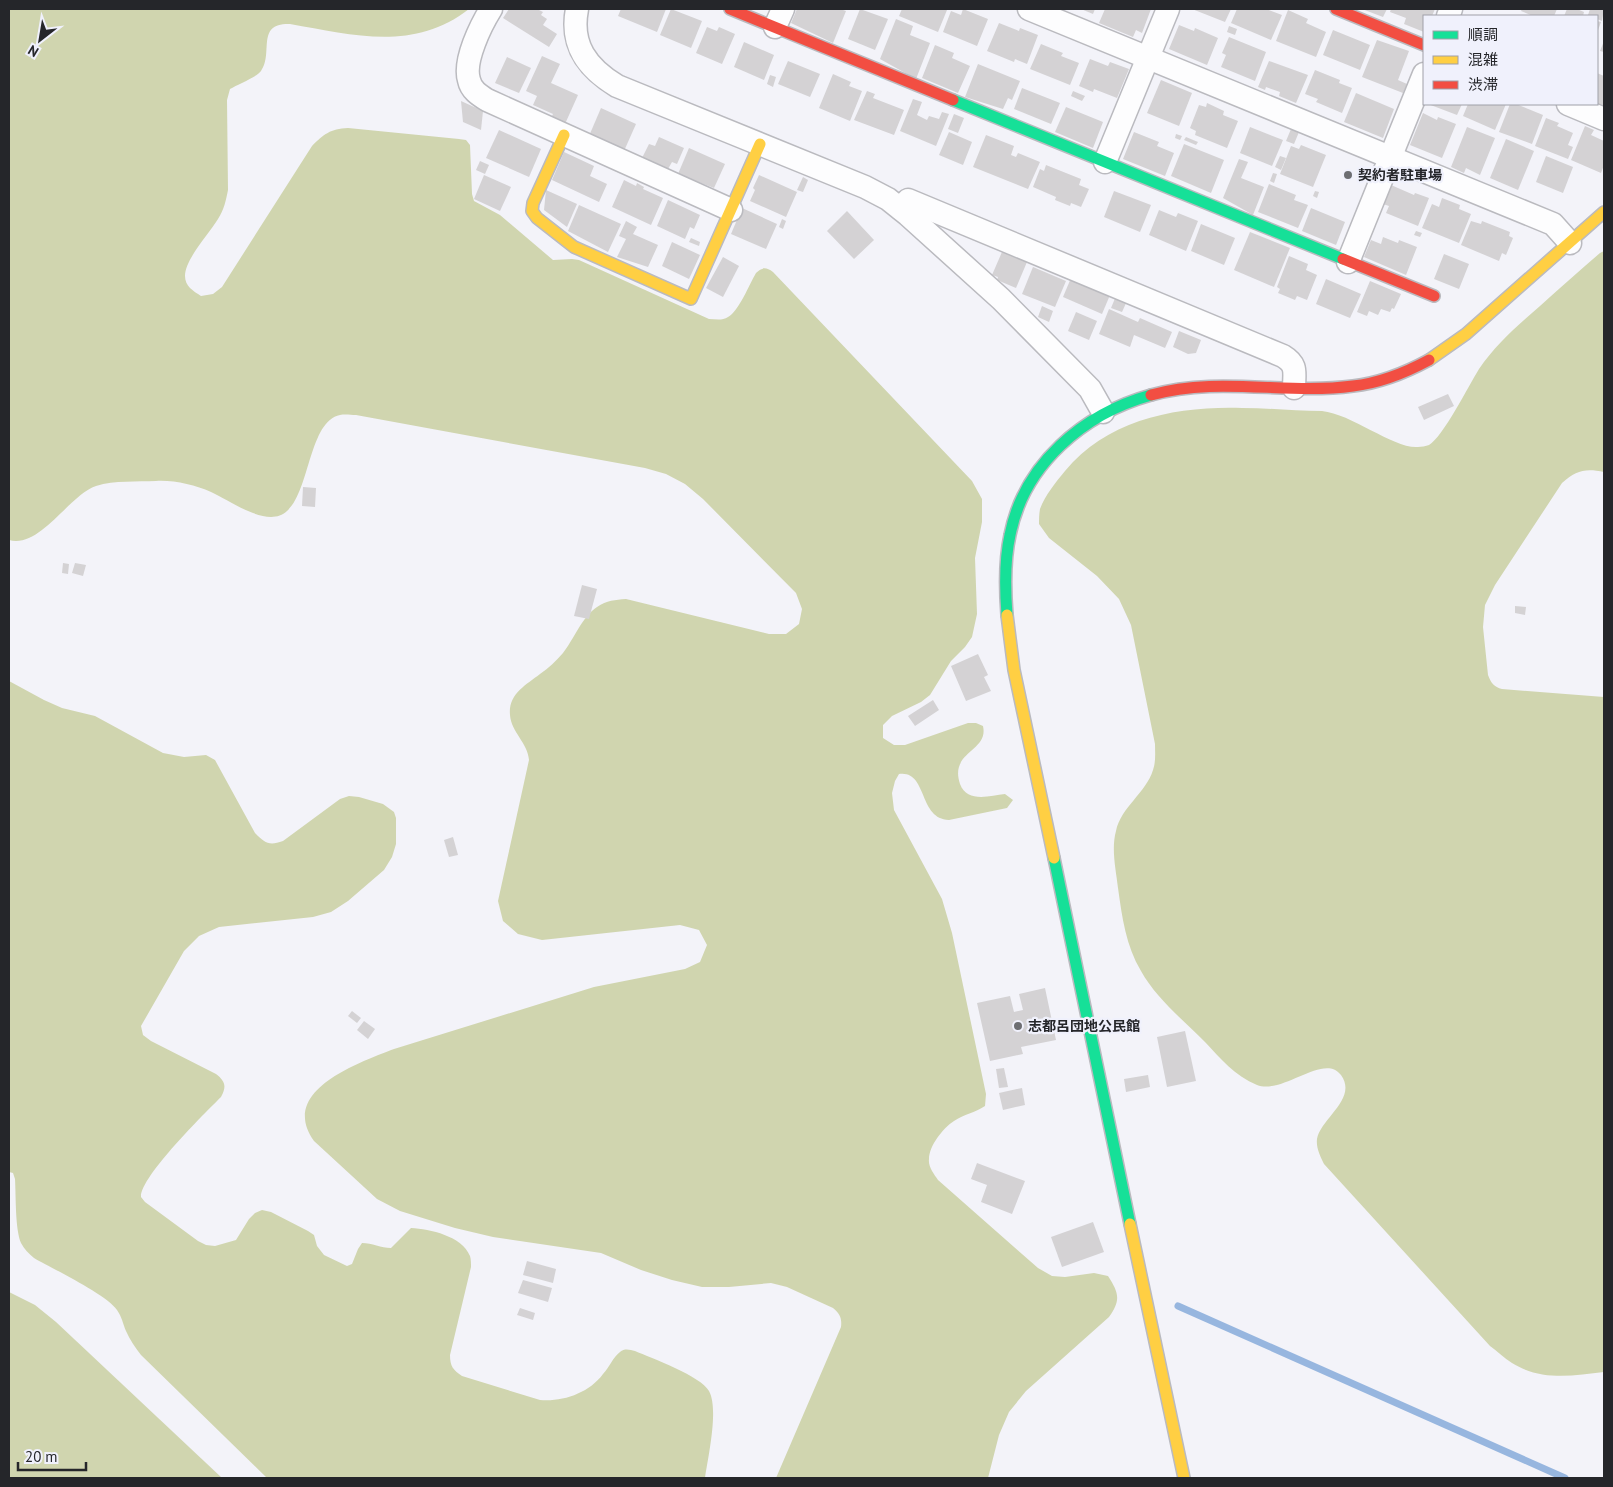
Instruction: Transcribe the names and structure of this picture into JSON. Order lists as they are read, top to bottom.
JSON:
{
  "places": ["契約者駐車場", "志都呂団地公民館"],
  "legend": ["順調", "混雑", "渋滞"],
  "scale_bar": "20 m",
  "north": "bottom left"
}
